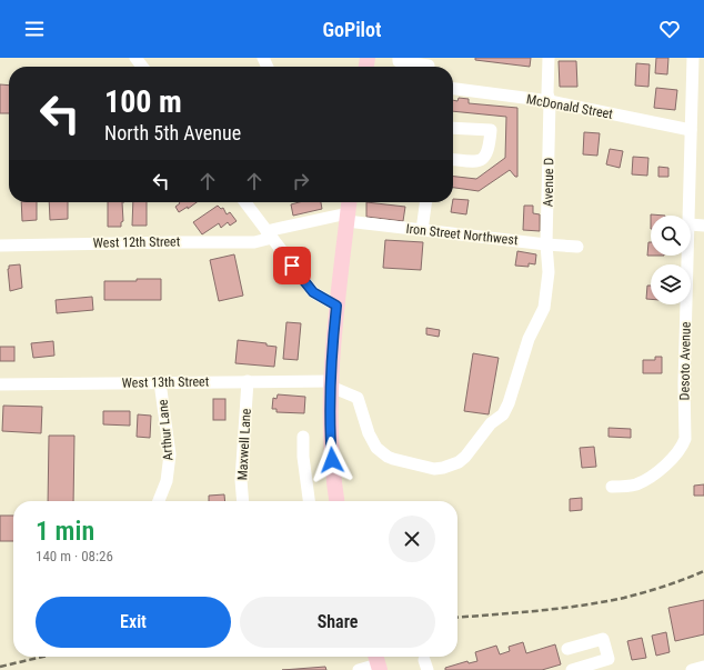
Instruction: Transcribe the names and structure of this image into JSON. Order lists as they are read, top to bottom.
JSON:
{
  "streets": {
    "street": [
      "McDonald Street",
      "Avenue D",
      "Iron Street Northwest",
      "West 12th Street",
      "Desoto Avenue",
      "West 13th Street",
      "Arthur Lane",
      "Maxwell Lane"
    ]
  },
  "crossings": [
    ["McDonald Street", "Avenue D"],
    ["McDonald Street", "Desoto Avenue"],
    ["Avenue D", "Iron Street Northwest"],
    ["Avenue D", "West 13th Street"],
    ["Iron Street Northwest", "West 12th Street"],
    ["West 13th Street", "Arthur Lane"],
    ["West 13th Street", "Maxwell Lane"]
  ],
  "page": {
    "header": "GoPilot",
    "turn": ["100 m", "North 5th Avenue"],
    "heading": ["1 min", "140 m · 08:26"],
    "buttons": ["Exit", "Share"]
  }
}
